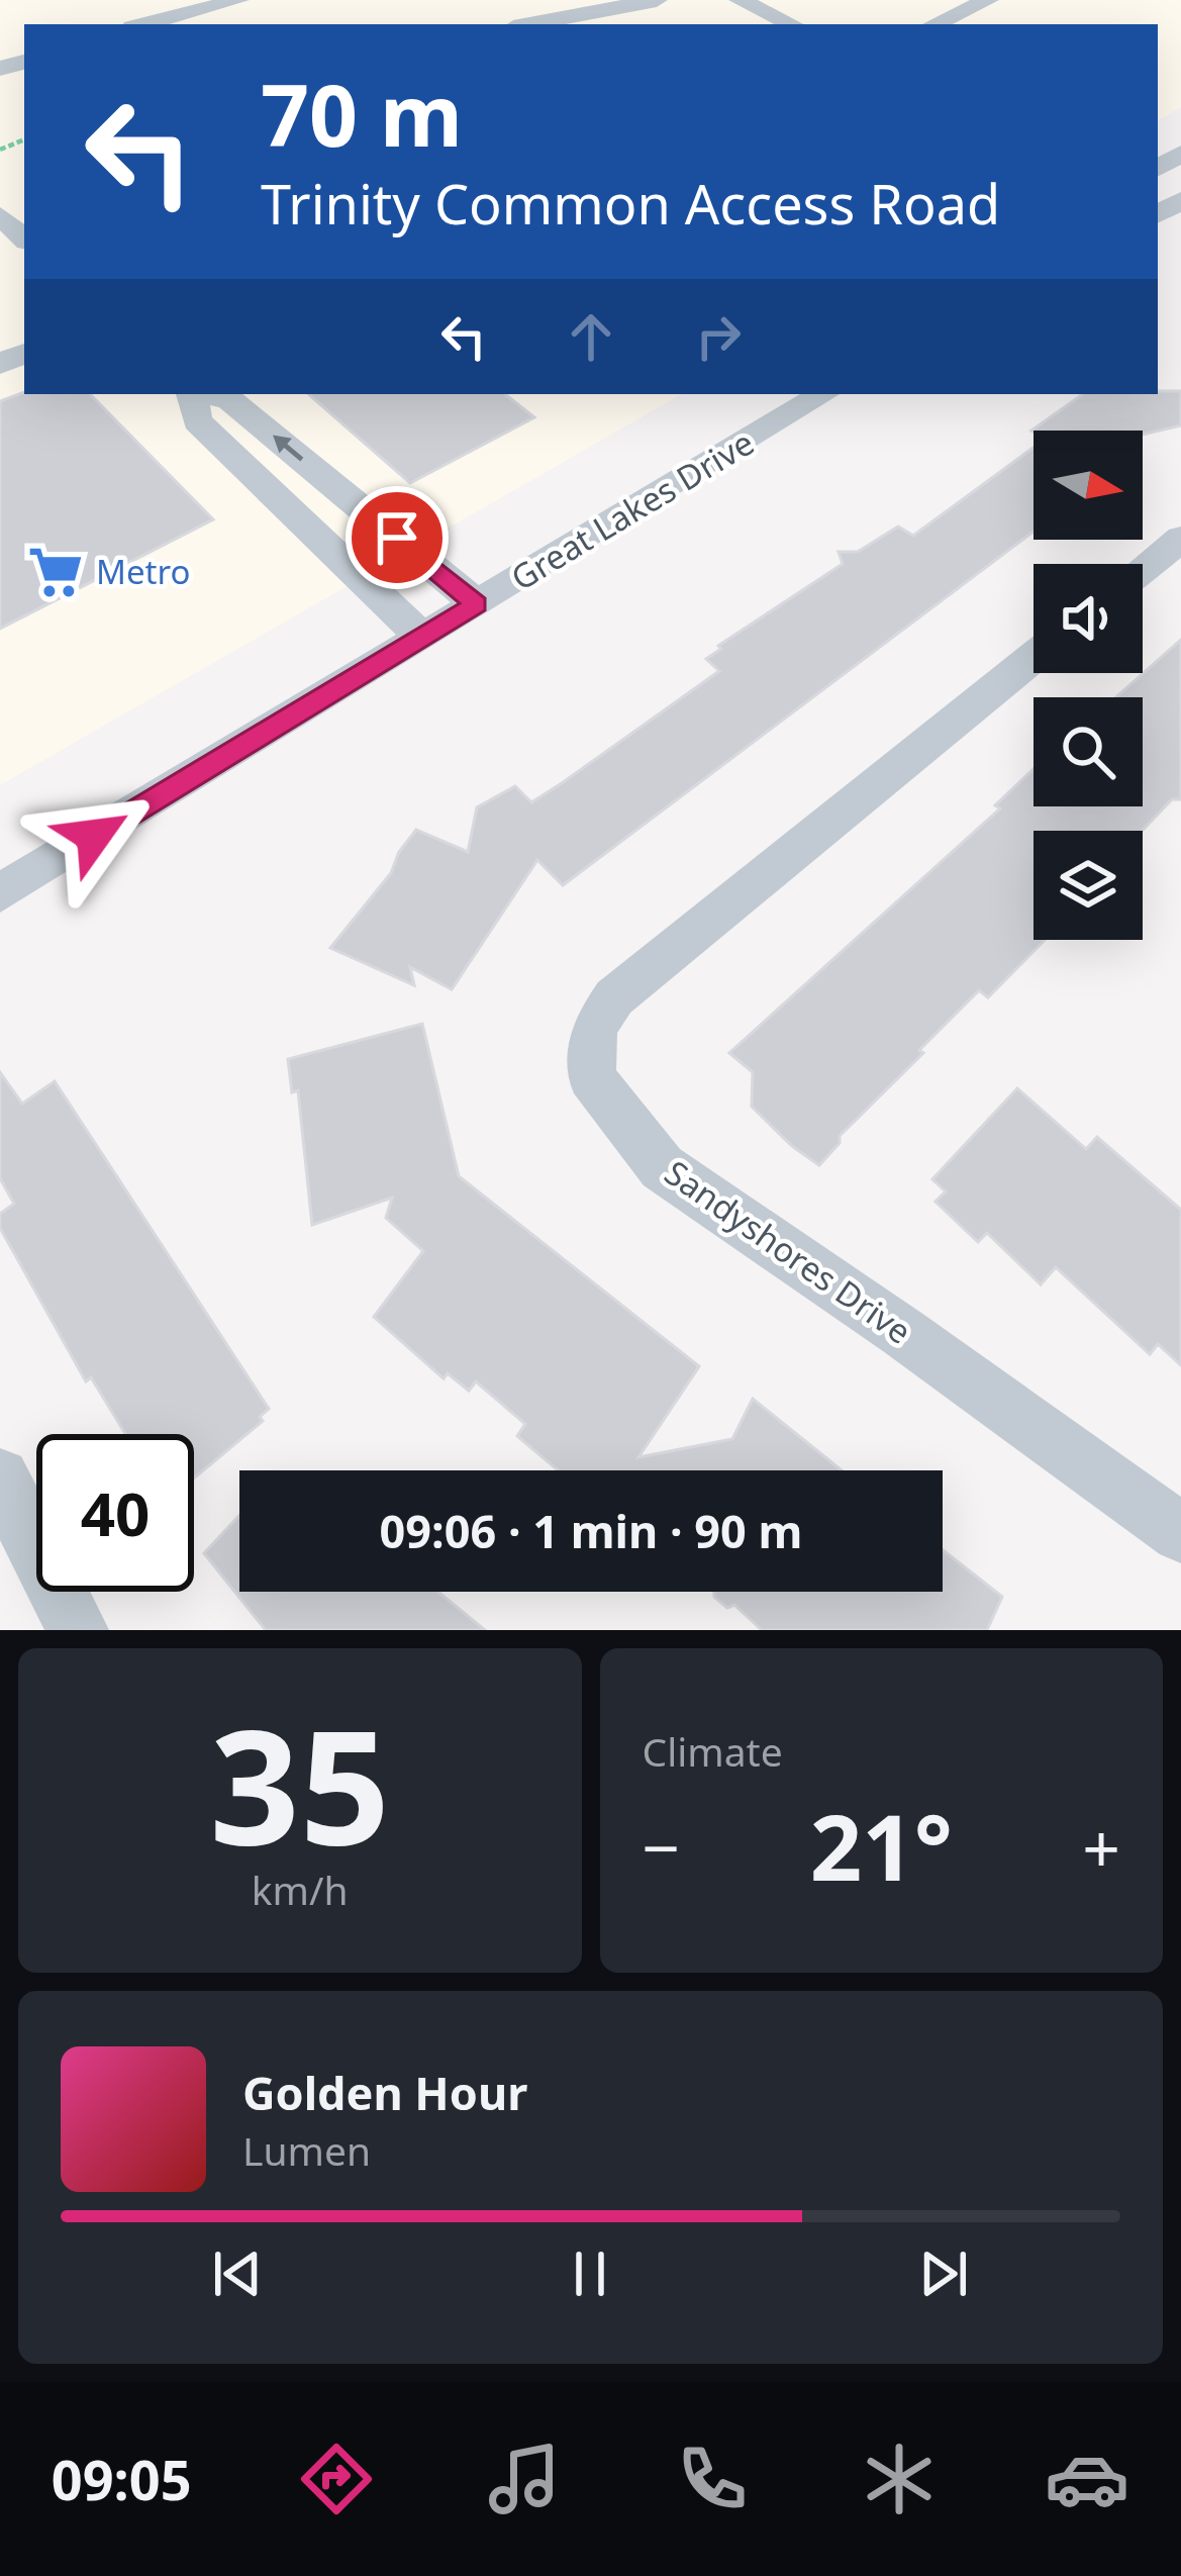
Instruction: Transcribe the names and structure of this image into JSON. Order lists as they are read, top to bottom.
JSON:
{
  "streets": {
    "street": ["Great Lakes Drive", "Sandyshores Drive"]
  },
  "places": {
    "supermarket": ["Metro"]
  },
  "north": "right",
  "page": {
    "turn": ["70 m", "Trinity Common Access Road"],
    "limit": "40",
    "trip": "09:06 · 1 min · 90 m",
    "tile": [
      ["35", "km/h"],
      "Climate"
    ],
    "heat": ["−", "21°", "+"],
    "song": ["Golden Hour", "Lumen"],
    "tabs": "09:05"
  }
}
